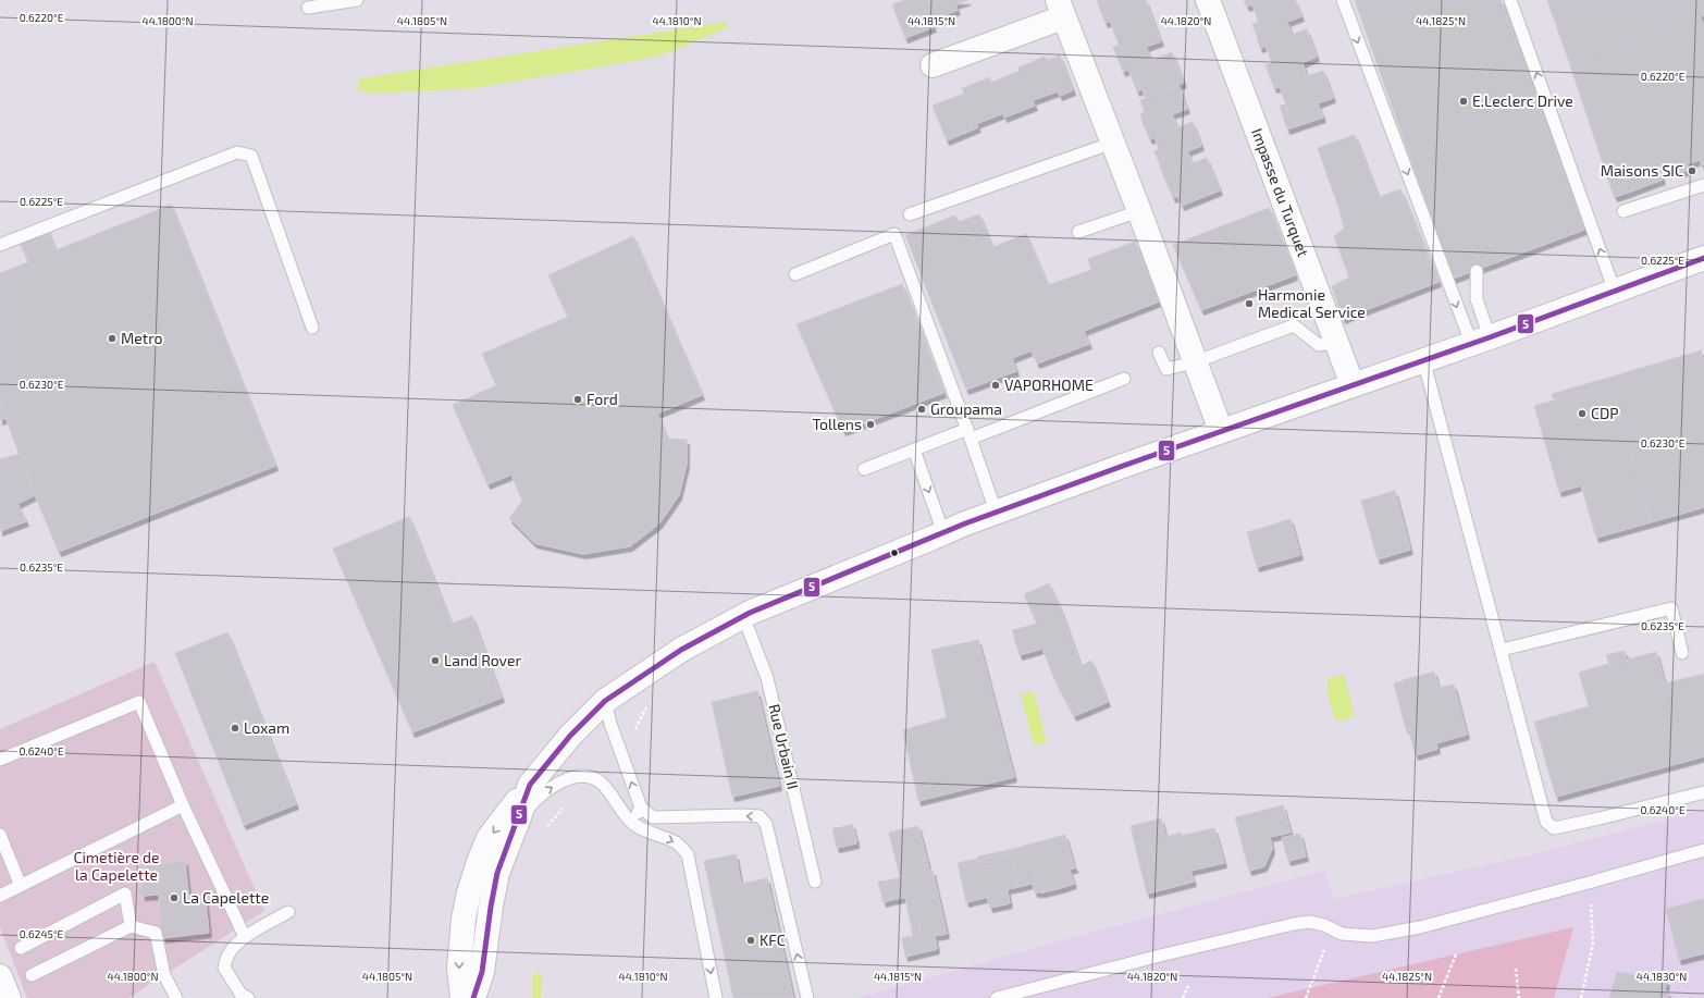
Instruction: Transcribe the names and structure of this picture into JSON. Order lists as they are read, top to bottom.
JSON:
{
  "streets": {
    "street": ["Impasse du Turquet"],
    "lane": ["Rue Urbain II"]
  },
  "parks": ["Cimetière de la Capelette"],
  "places": [
    "E.Leclerc Drive",
    "Maisons SIC",
    "Harmonie Medical Service",
    "Metro",
    "VAPORHOME",
    "Ford",
    "Groupama",
    "CDP",
    "Tollens",
    "Land Rover",
    "Loxam",
    "La Capelette",
    "KFC"
  ],
  "lines": ["transit line 5"],
  "coordinates": [
    "0.6220°E",
    "44.1800°N",
    "44.1805°N",
    "44.1810°N",
    "44.1815°N",
    "44.1820°N",
    "44.1825°N",
    "0.6225°E",
    "0.6230°E",
    "0.6235°E",
    "0.6240°E",
    "0.6245°E",
    "44.1830°N"
  ]
}
